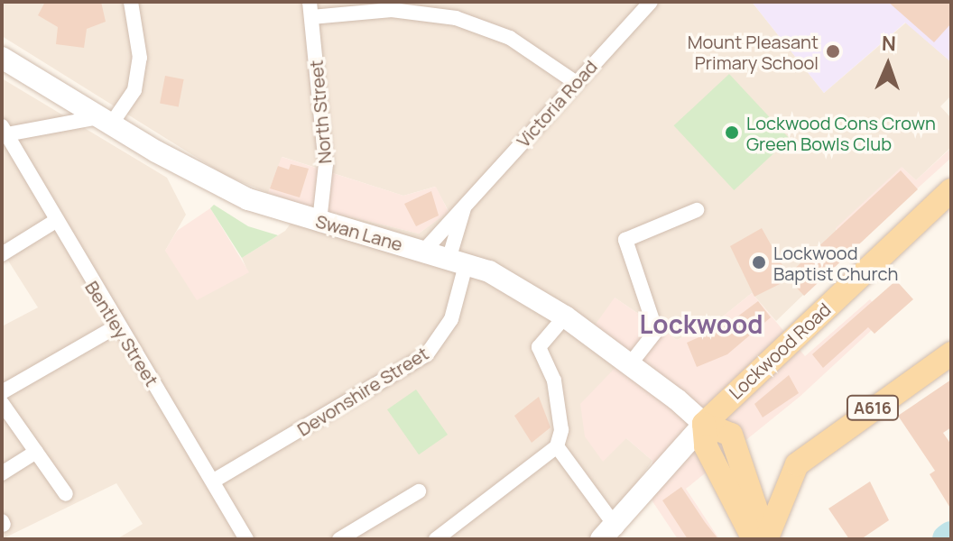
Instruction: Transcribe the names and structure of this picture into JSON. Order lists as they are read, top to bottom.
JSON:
{
  "streets": {
    "main road": ["Lockwood Road", "A616"],
    "street": [
      "Victoria Road",
      "North Street",
      "Swan Lane",
      "Bentley Street",
      "Devonshire Street"
    ]
  },
  "crossings": [
    ["Victoria Road", "Swan Lane"],
    ["Victoria Road", "Devonshire Street"],
    ["North Street", "Swan Lane"],
    ["Swan Lane", "Lockwood Road"],
    ["Swan Lane", "Devonshire Street"],
    ["Swan Lane", "A616"],
    ["Bentley Street", "Devonshire Street"],
    ["Lockwood Road", "A616"]
  ],
  "districts": ["Lockwood"],
  "places": ["Mount Pleasant Primary School", "Lockwood Cons Crown Green Bowls Club", "Lockwood Baptist Church"],
  "north": "top"
}
